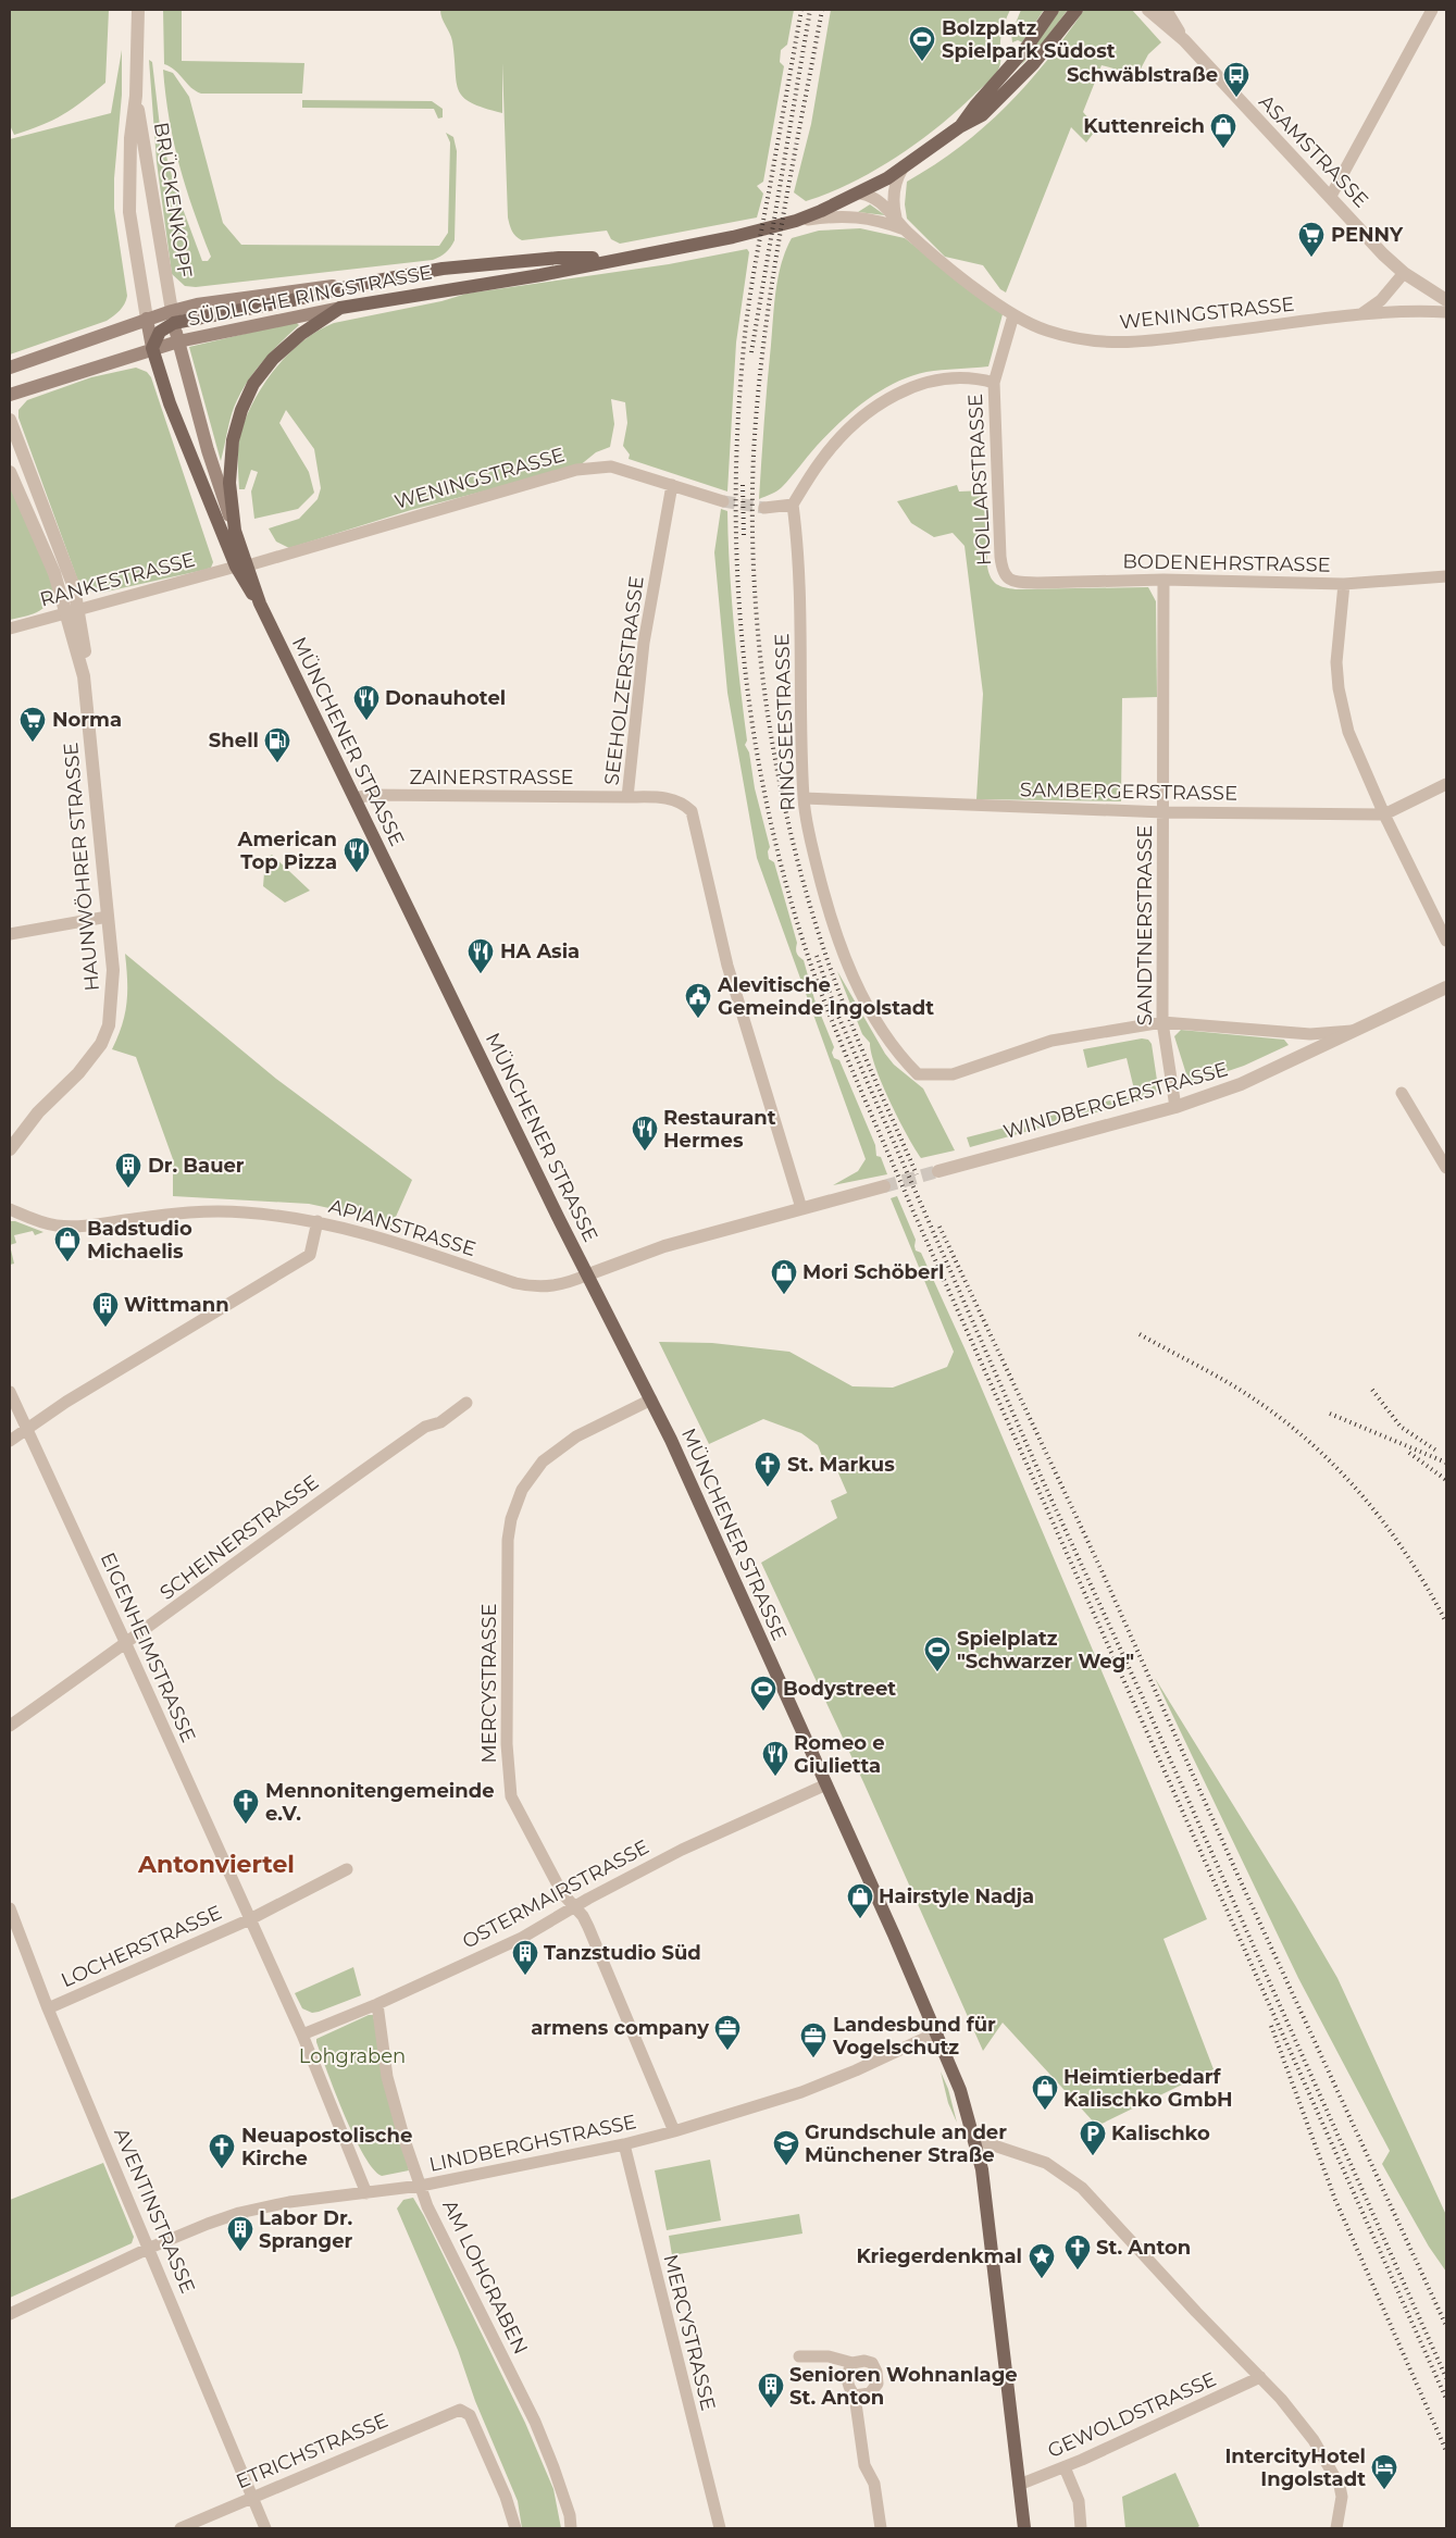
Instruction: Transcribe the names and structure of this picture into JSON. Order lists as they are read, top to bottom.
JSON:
{
  "streets": {
    "main road": ["SÜDLICHE RINGSTRASSE", "MÜNCHENER STRASSE"],
    "street": [
      "ASAMSTRASSE",
      "BRÜCKENKOPF",
      "WENINGSTRASSE",
      "HOLLARSTRASSE",
      "BODENEHRSTRASSE",
      "RANKESTRASSE",
      "SEEHOLZERSTRASSE",
      "RINGSEESTRASSE",
      "ZAINERSTRASSE",
      "SAMBERGERSTRASSE",
      "HAUNWÖHRER STRASSE",
      "SANDTNERSTRASSE",
      "WINDBERGERSTRASSE",
      "APIANSTRASSE",
      "SCHEINERSTRASSE",
      "EIGENHEIMSTRASSE",
      "MERCYSTRASSE",
      "OSTERMAIRSTRASSE",
      "LOCHERSTRASSE",
      "LINDBERGHSTRASSE",
      "AVENTINSTRASSE",
      "AM LOHGRABEN",
      "GEWOLDSTRASSE",
      "ETRICHSTRASSE"
    ]
  },
  "crossings": [
    ["BRÜCKENKOPF", "SÜDLICHE RINGSTRASSE"],
    ["BRÜCKENKOPF", "MÜNCHENER STRASSE"],
    ["SÜDLICHE RINGSTRASSE", "WENINGSTRASSE"],
    ["SÜDLICHE RINGSTRASSE", "MÜNCHENER STRASSE"],
    ["WENINGSTRASSE", "HOLLARSTRASSE"],
    ["WENINGSTRASSE", "RANKESTRASSE"],
    ["WENINGSTRASSE", "SEEHOLZERSTRASSE"],
    ["WENINGSTRASSE", "MÜNCHENER STRASSE"],
    ["HOLLARSTRASSE", "BODENEHRSTRASSE"],
    ["BODENEHRSTRASSE", "SANDTNERSTRASSE"],
    ["RANKESTRASSE", "MÜNCHENER STRASSE"],
    ["RANKESTRASSE", "HAUNWÖHRER STRASSE"],
    ["SEEHOLZERSTRASSE", "ZAINERSTRASSE"],
    ["RINGSEESTRASSE", "SAMBERGERSTRASSE"],
    ["RINGSEESTRASSE", "SANDTNERSTRASSE"],
    ["MÜNCHENER STRASSE", "ZAINERSTRASSE"],
    ["MÜNCHENER STRASSE", "APIANSTRASSE"],
    ["MÜNCHENER STRASSE", "MERCYSTRASSE"],
    ["MÜNCHENER STRASSE", "OSTERMAIRSTRASSE"],
    ["MÜNCHENER STRASSE", "LINDBERGHSTRASSE"],
    ["MÜNCHENER STRASSE", "GEWOLDSTRASSE"],
    ["SAMBERGERSTRASSE", "SANDTNERSTRASSE"],
    ["SANDTNERSTRASSE", "WINDBERGERSTRASSE"],
    ["SCHEINERSTRASSE", "EIGENHEIMSTRASSE"],
    ["EIGENHEIMSTRASSE", "LOCHERSTRASSE"],
    ["MERCYSTRASSE", "OSTERMAIRSTRASSE"],
    ["MERCYSTRASSE", "LINDBERGHSTRASSE"],
    ["OSTERMAIRSTRASSE", "AM LOHGRABEN"],
    ["LOCHERSTRASSE", "AVENTINSTRASSE"],
    ["LINDBERGHSTRASSE", "AVENTINSTRASSE"],
    ["LINDBERGHSTRASSE", "AM LOHGRABEN"],
    ["AVENTINSTRASSE", "ETRICHSTRASSE"]
  ],
  "districts": ["Antonviertel"],
  "parks": ["Lohgraben"],
  "places": {
    "sports": ["Bolzplatz Spielpark Südost", "Spielplatz \"Schwarzer Weg\"", "Bodystreet"],
    "bus stop": ["Schwäblstraße"],
    "shop": [
      "Kuttenreich",
      "Badstudio Michaelis",
      "Mori Schöberl",
      "Hairstyle Nadja",
      "Heimtierbedarf Kalischko GmbH"
    ],
    "supermarket": ["PENNY", "Norma"],
    "restaurant": [
      "Donauhotel",
      "American Top Pizza",
      "HA Asia",
      "Restaurant Hermes",
      "Romeo e Giulietta"
    ],
    "fuel station": ["Shell"],
    "public building": ["Alevitische Gemeinde Ingolstadt"],
    "building": [
      "Dr. Bauer",
      "Wittmann",
      "Tanzstudio Süd",
      "Labor Dr. Spranger",
      "Senioren Wohnanlage St. Anton"
    ],
    "church": [
      "St. Markus",
      "Mennonitengemeinde e.V.",
      "Neuapostolische Kirche",
      "St. Anton"
    ],
    "office": ["armens company", "Landesbund für Vogelschutz"],
    "parking": ["Kalischko"],
    "school or university": ["Grundschule an der Münchener Straße"],
    "place": ["Kriegerdenkmal"],
    "hotel": ["IntercityHotel Ingolstadt"]
  }
}
